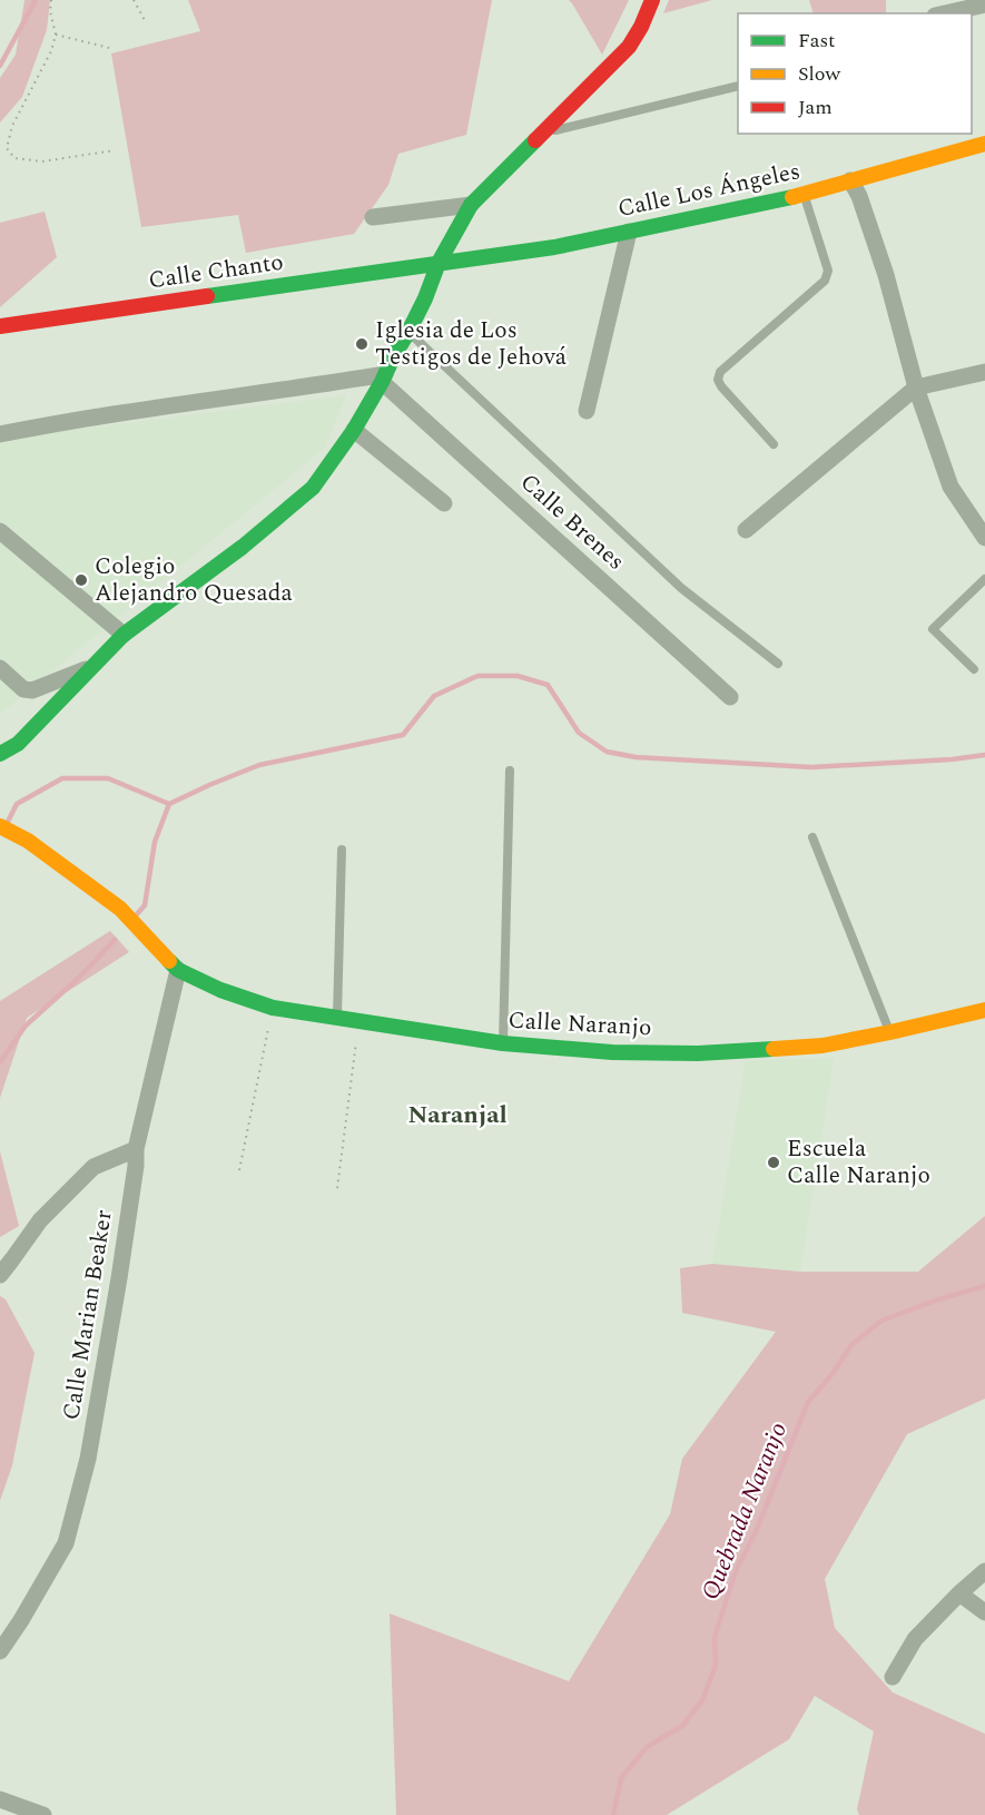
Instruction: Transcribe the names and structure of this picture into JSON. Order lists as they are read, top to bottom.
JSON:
{
  "streets": {
    "street": [
      "Calle Los Ángeles",
      "Calle Chanto",
      "Calle Brenes",
      "Calle Naranjo",
      "Calle Marian Beaker"
    ]
  },
  "crossings": [
    ["Calle Los Ángeles", "Calle Chanto"],
    ["Calle Naranjo", "Calle Marian Beaker"]
  ],
  "districts": ["Naranjal"],
  "water": ["Quebrada Naranjo"],
  "places": ["Iglesia de Los Testigos de Jehová", "Colegio Alejandro Quesada", "Escuela Calle Naranjo"],
  "legend": ["Fast", "Slow", "Jam"]
}
